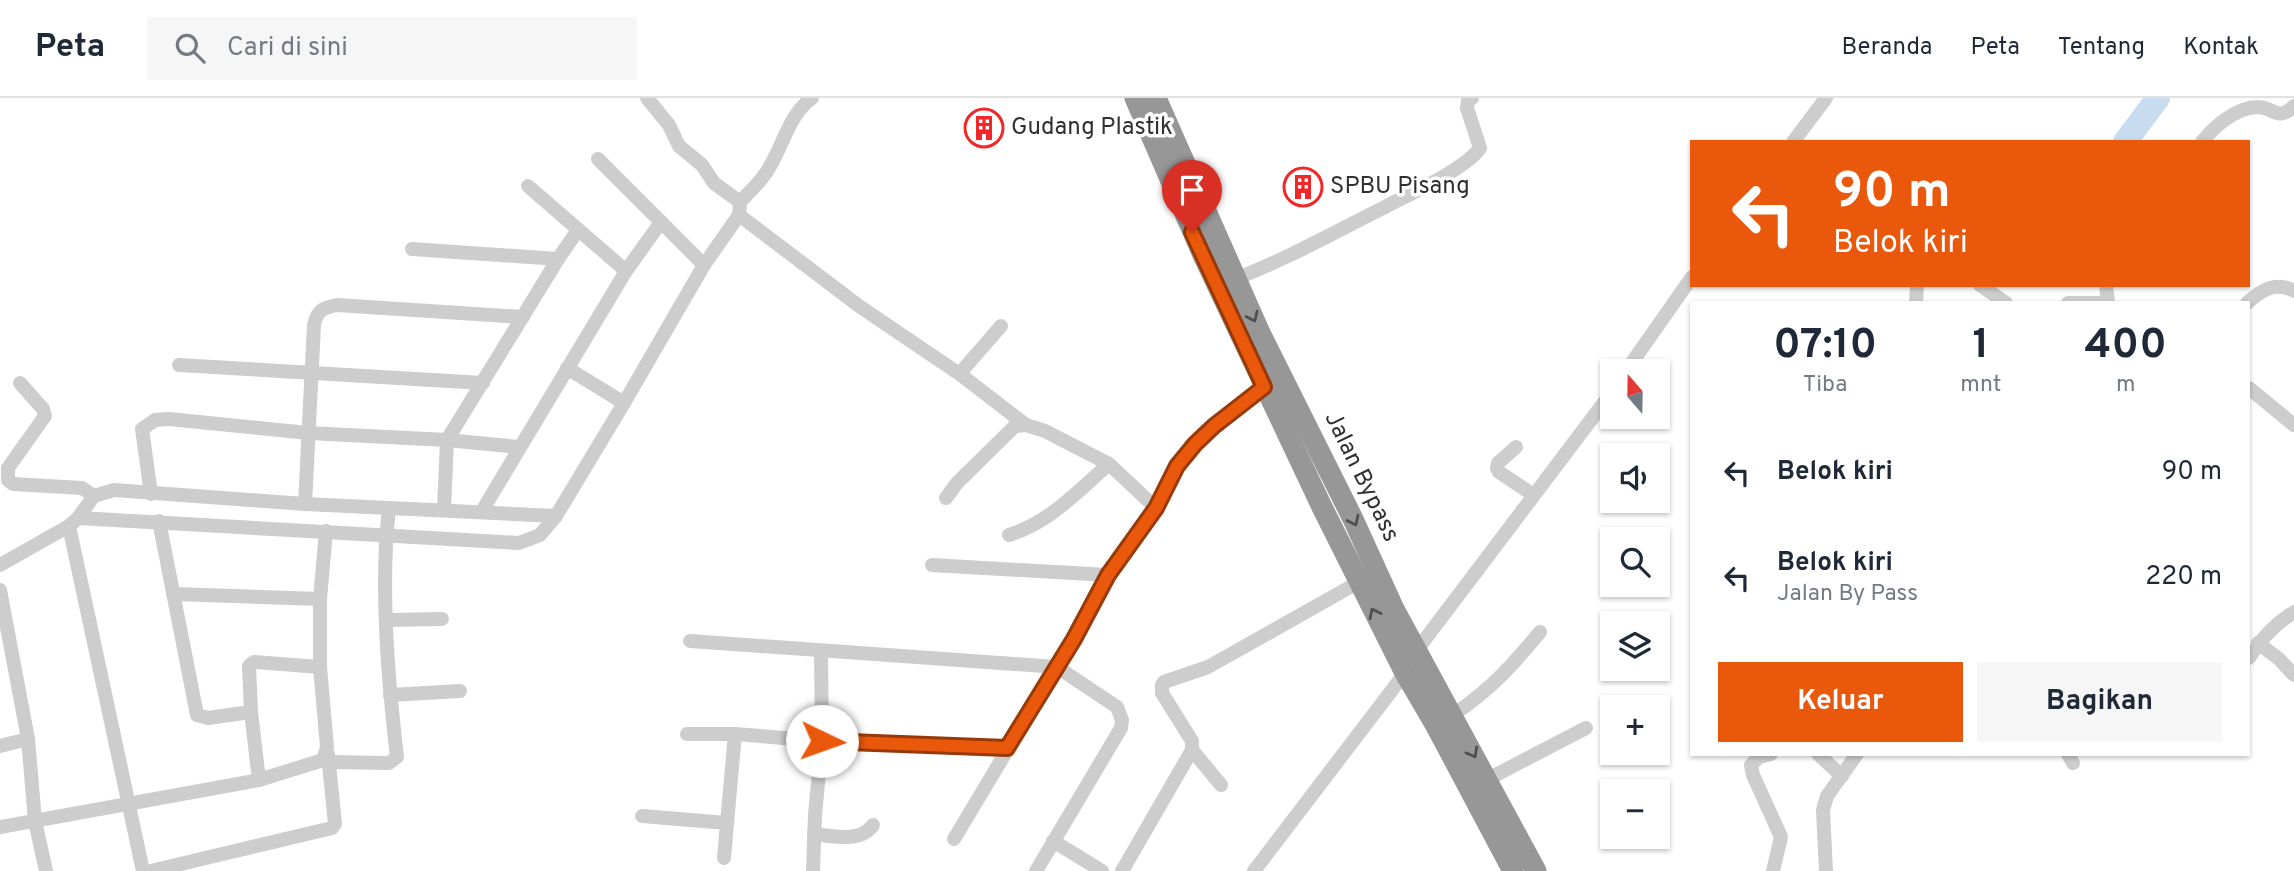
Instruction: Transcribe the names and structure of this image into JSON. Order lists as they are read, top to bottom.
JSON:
{
  "streets": {
    "highway": ["Jalan Bypass"]
  },
  "places": {
    "building": ["Gudang Plastik", "SPBU Pisang"]
  },
  "north": "top",
  "page": {
    "header": "Peta",
    "search": "Cari di sini",
    "nav": [
      "Beranda",
      "Peta",
      "Tentang",
      "Kontak"
    ],
    "turn": ["90 m", "Belok kiri"],
    "eta": [
      "07:10",
      "Tiba",
      "1",
      "mnt",
      "400",
      "m"
    ],
    "map_buttons": ["+", "−"],
    "list": [
      {
        "name": "Belok kiri",
        "value": "90 m"
      },
      {
        "name": "Belok kiri",
        "note": "Jalan By Pass",
        "value": "220 m"
      }
    ],
    "buttons": ["Keluar", "Bagikan"]
  }
}
